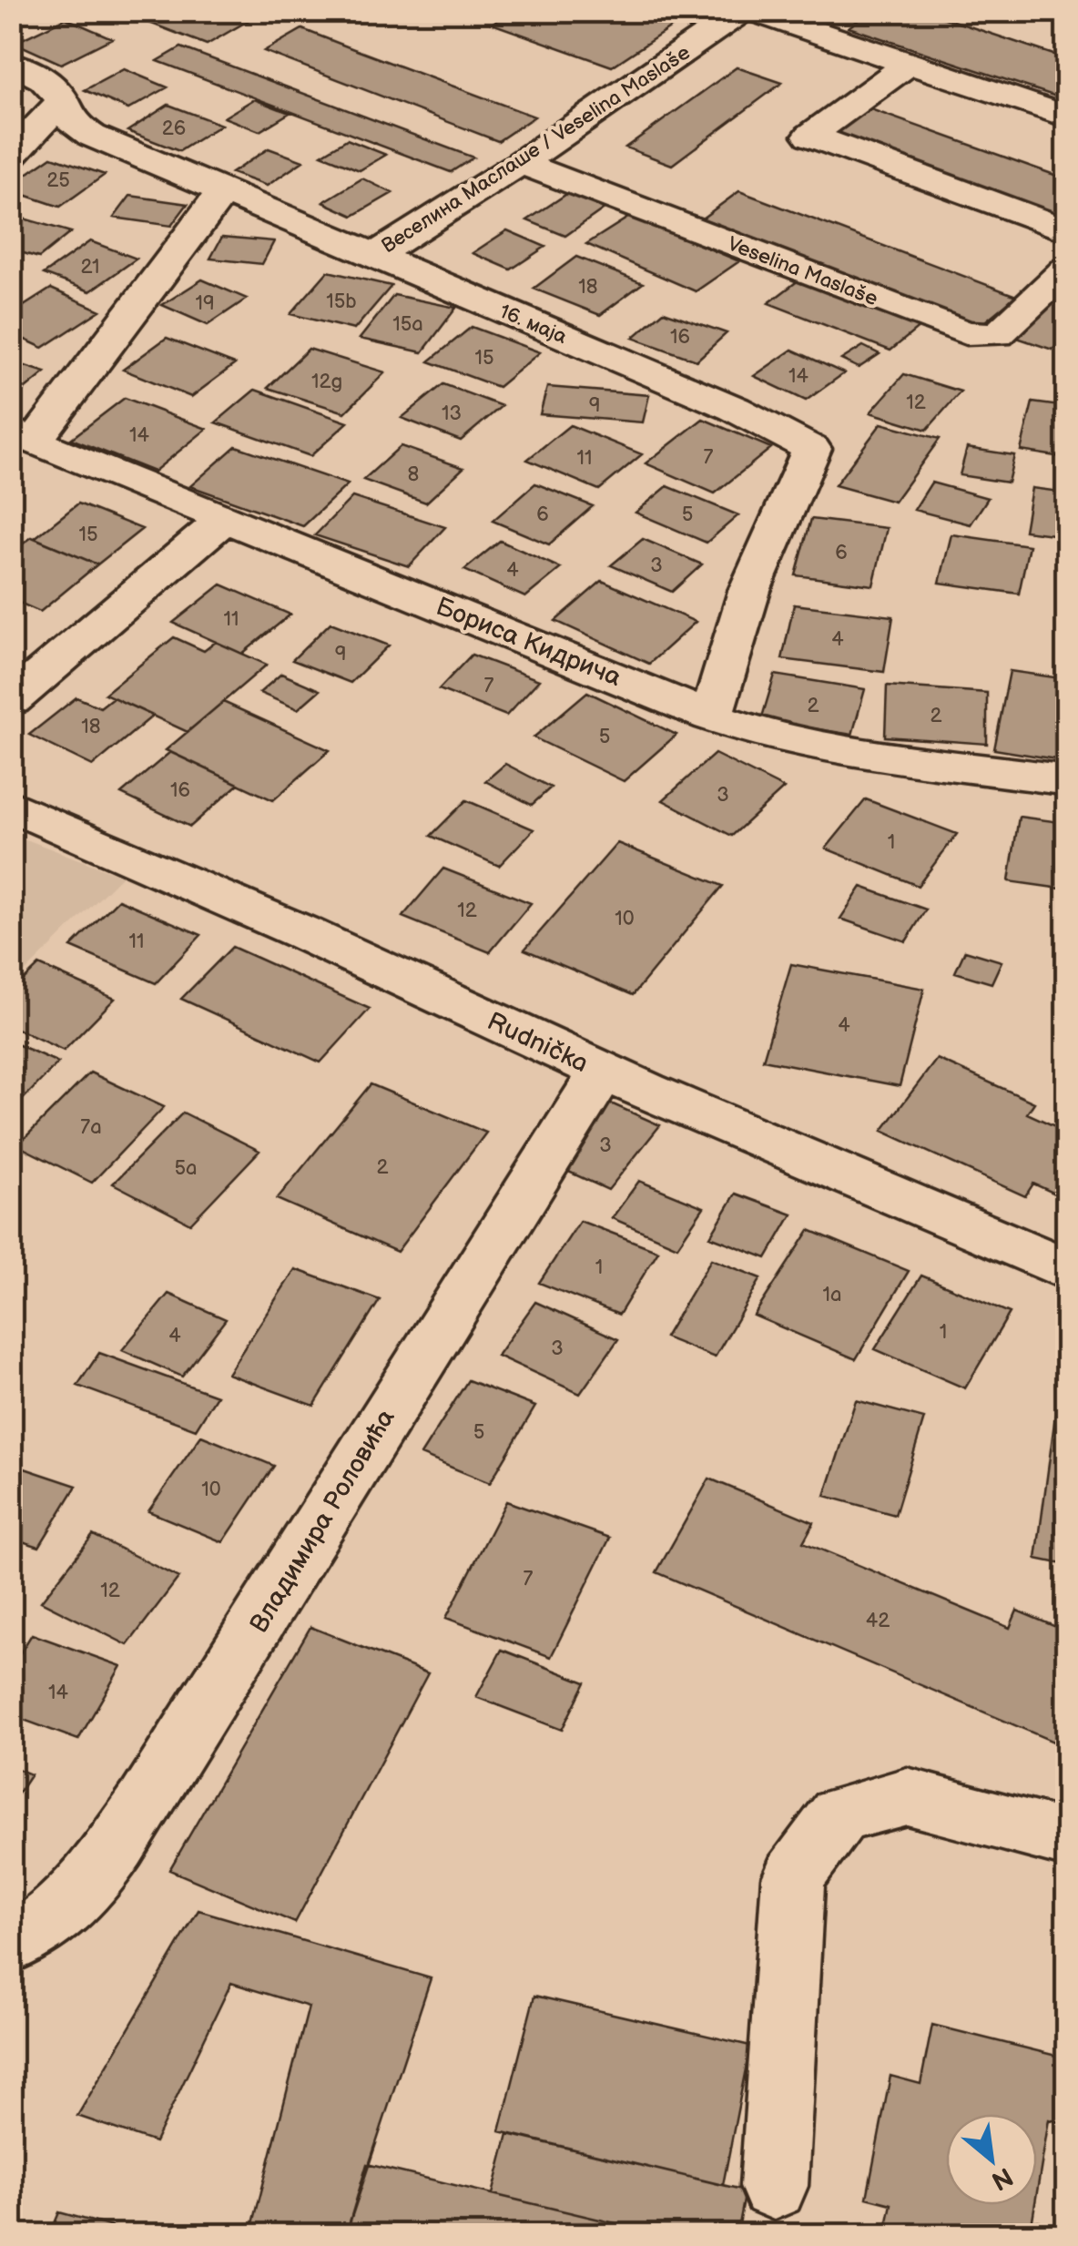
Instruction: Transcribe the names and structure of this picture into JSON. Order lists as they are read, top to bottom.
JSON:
{
  "streets": {
    "street": [
      "Веселина Маслаше / Veselina Maslaše",
      "Veselina Maslaše",
      "16. маја",
      "Бориса Kидрича",
      "Rudnička",
      "Владимира Роловића"
    ]
  },
  "crossings": [
    ["Веселина Маслаше / Veselina Maslaše", "Veselina Maslaše"],
    ["Веселина Маслаше / Veselina Maslaše", "16. маја"],
    ["16. маја", "Бориса Kидрича"],
    ["Rudnička", "Владимира Роловића"]
  ],
  "house_numbers": [
    "26",
    "25",
    "21",
    "18",
    "15b",
    "19",
    "15a",
    "16",
    "15",
    "14",
    "12g",
    "12",
    "9",
    "13",
    "14",
    "7",
    "11",
    "8",
    "6",
    "5",
    "15",
    "6",
    "3",
    "4",
    "11",
    "4",
    "9",
    "7",
    "2",
    "2",
    "18",
    "5",
    "16",
    "3",
    "1",
    "12",
    "10",
    "11",
    "4",
    "7a",
    "3",
    "2",
    "5a",
    "1",
    "1a",
    "1",
    "4",
    "3",
    "5",
    "10",
    "7",
    "12",
    "42",
    "14"
  ],
  "north": "bottom right"
}
